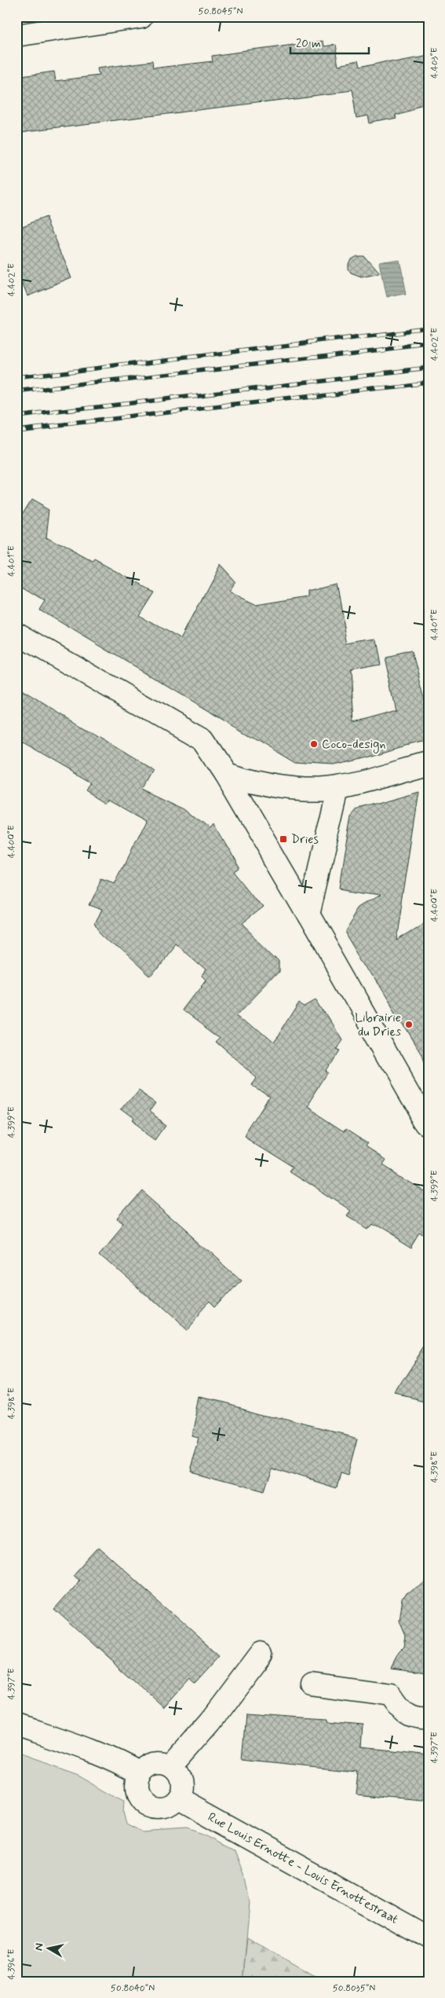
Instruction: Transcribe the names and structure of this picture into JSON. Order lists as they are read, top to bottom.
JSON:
{
  "streets": {
    "street": ["Rue Louis Ernotte - Louis Ernottestraat"]
  },
  "places": {
    "other": ["Coco-design", "Librairie du Dries"],
    "transit": ["Dries"]
  },
  "scale_bar": "20 m",
  "north": "left",
  "coordinates": [
    "50.8045°N",
    "4.403°E",
    "4.402°E",
    "4.401°E",
    "4.400°E",
    "4.399°E",
    "4.398°E",
    "4.397°E",
    "4.396°E",
    "50.8040°N",
    "50.8035°N"
  ]
}
